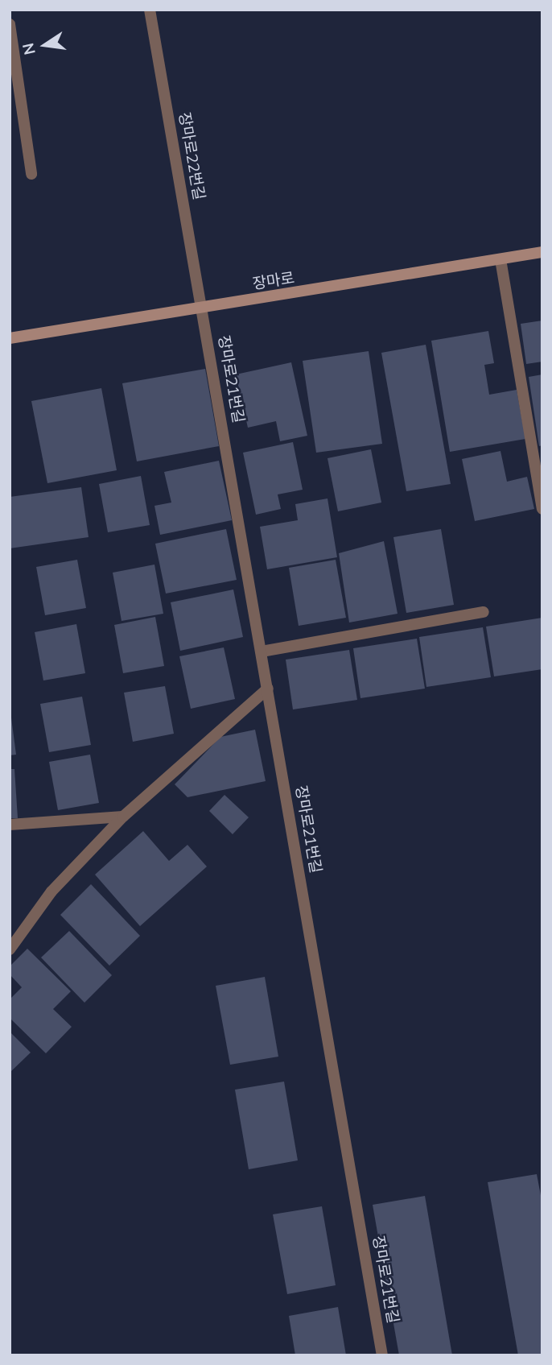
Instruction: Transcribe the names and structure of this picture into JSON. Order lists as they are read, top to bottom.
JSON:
{
  "streets": {
    "main road": ["장마로"],
    "street": ["장마로22번길", "장마로21번길"]
  },
  "crossings": [
    ["장마로22번길", "장마로"],
    ["장마로22번길", "장마로21번길"],
    ["장마로", "장마로21번길"]
  ],
  "north": "left"
}
